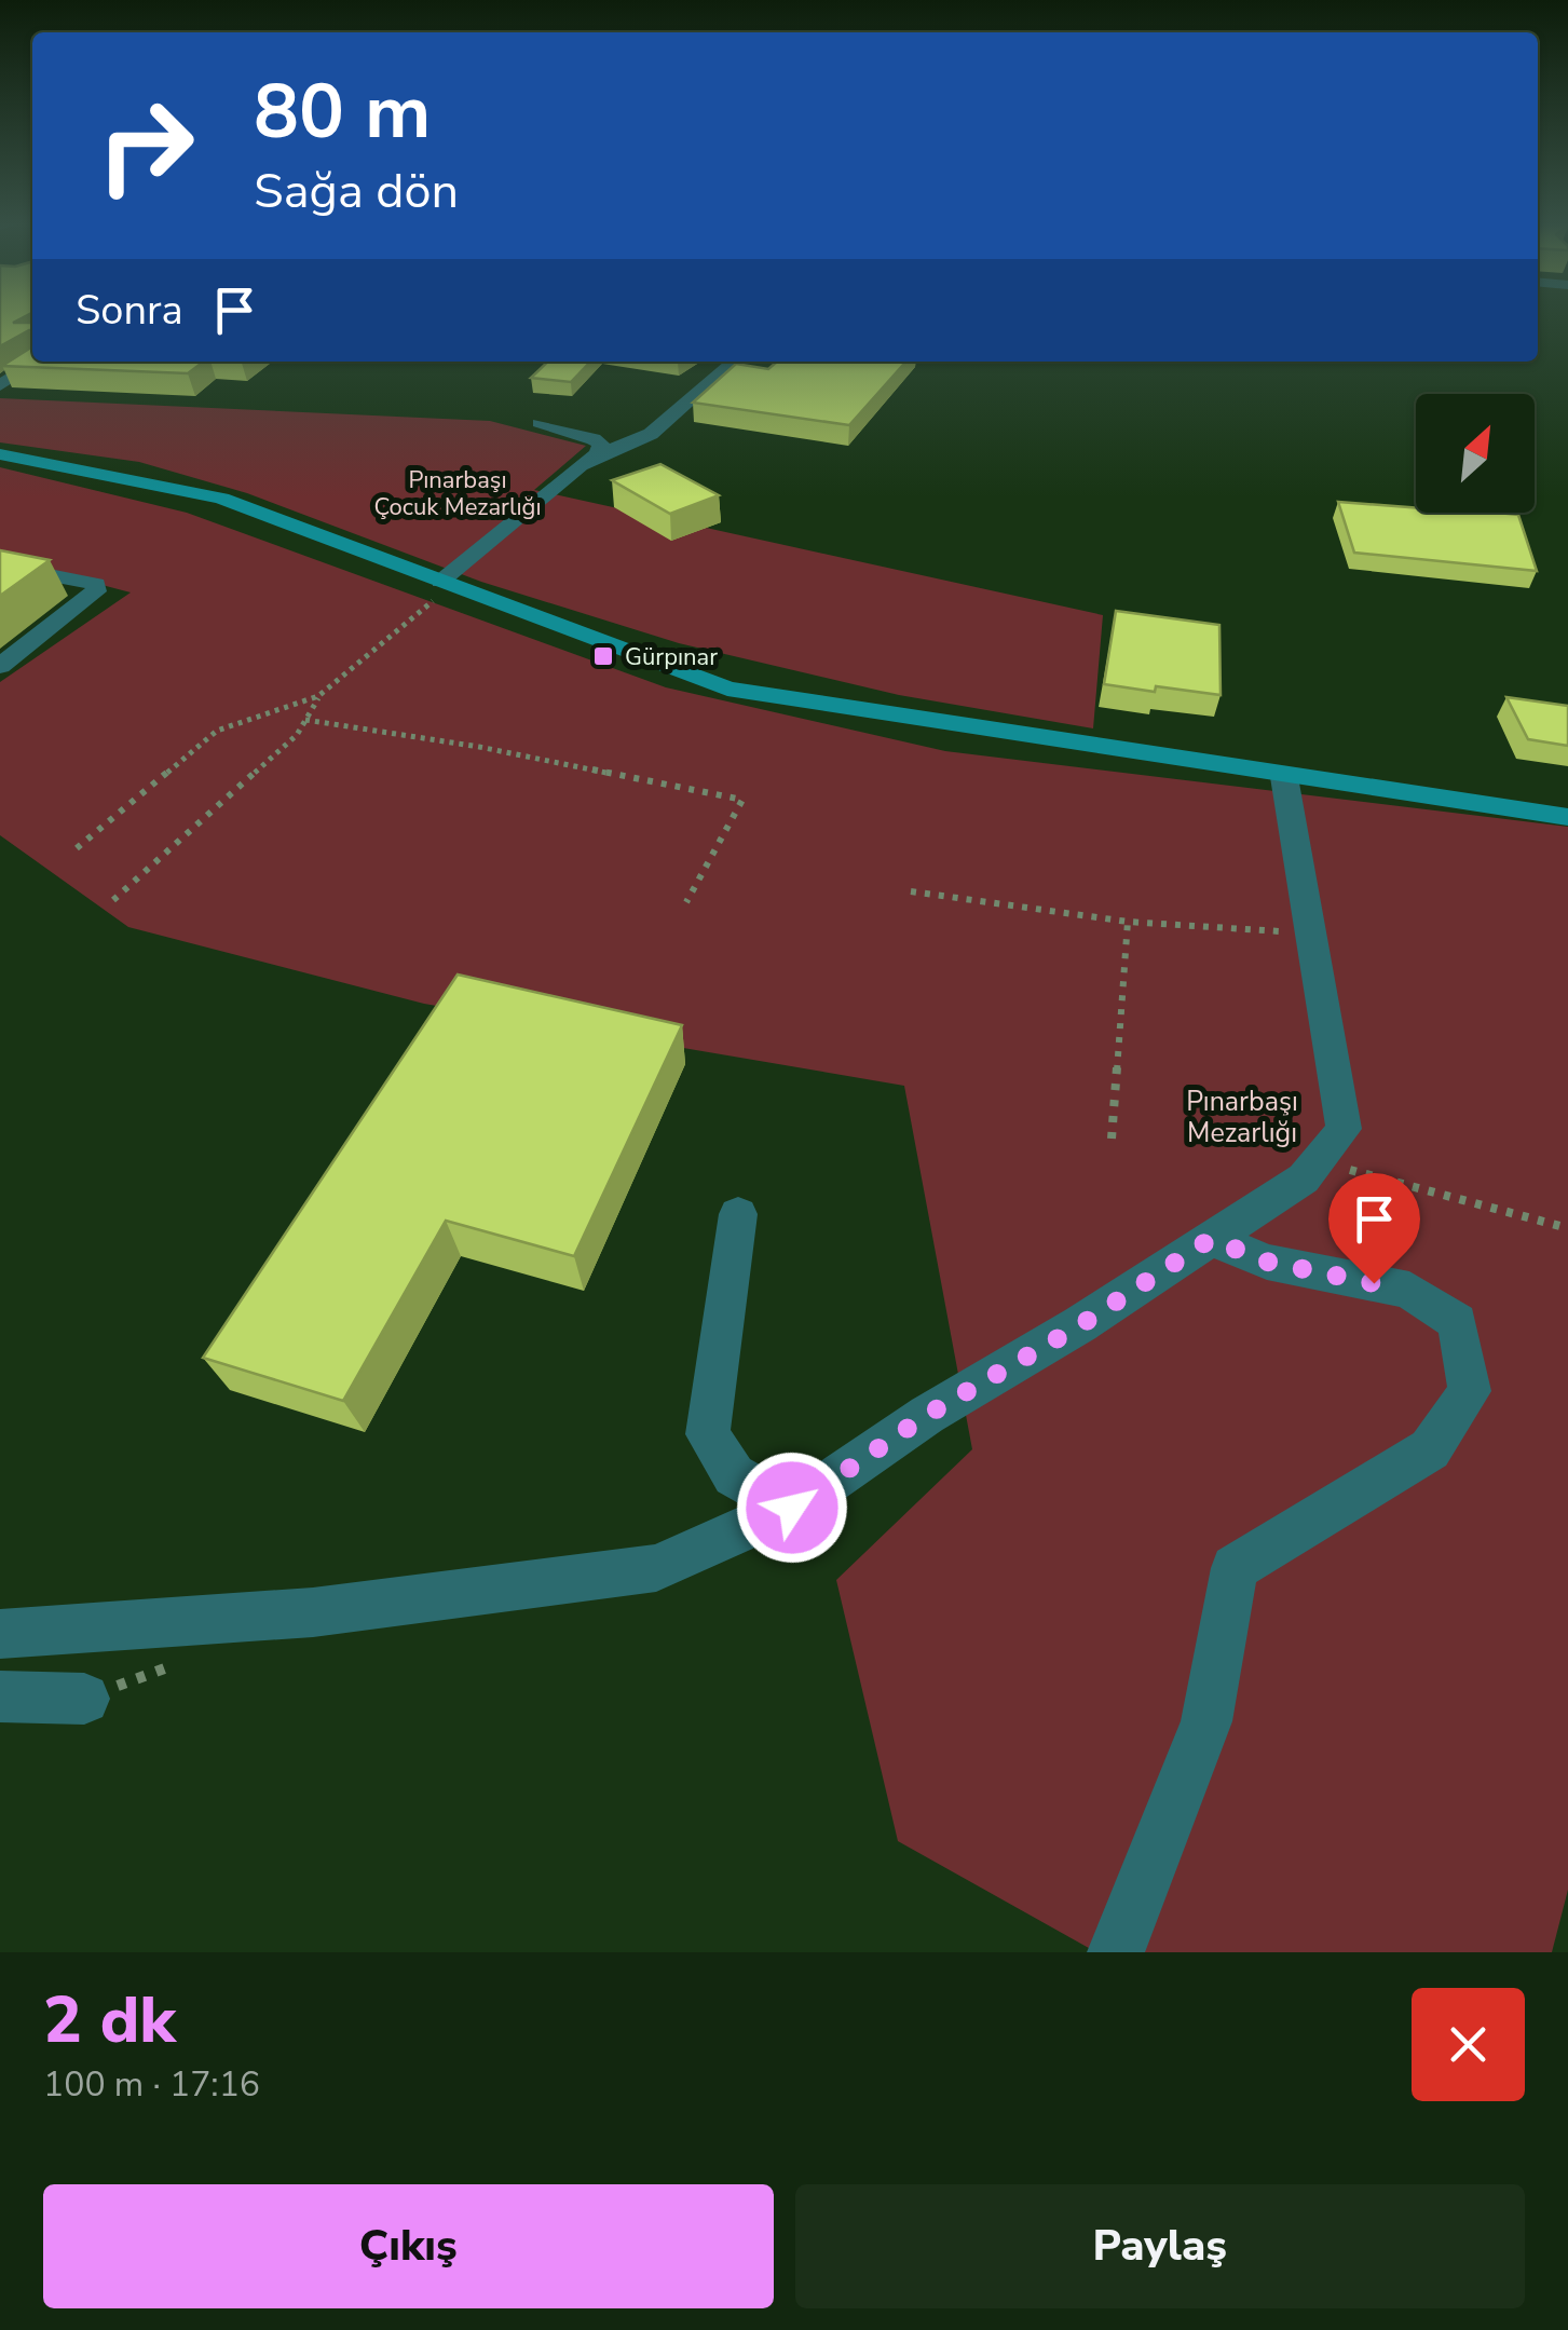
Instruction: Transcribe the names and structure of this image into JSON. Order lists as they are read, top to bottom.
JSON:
{
  "parks": ["Pınarbaşı Çocuk Mezarlığı", "Pınarbaşı Mezarlığı"],
  "places": {
    "transit": ["Gürpınar"]
  },
  "north": "top right",
  "page": {
    "turn": ["80 m", "Sağa dön"],
    "then": "Sonra",
    "heading": ["2 dk", "100 m · 17:16"],
    "buttons": ["Çıkış", "Paylaş"]
  }
}
